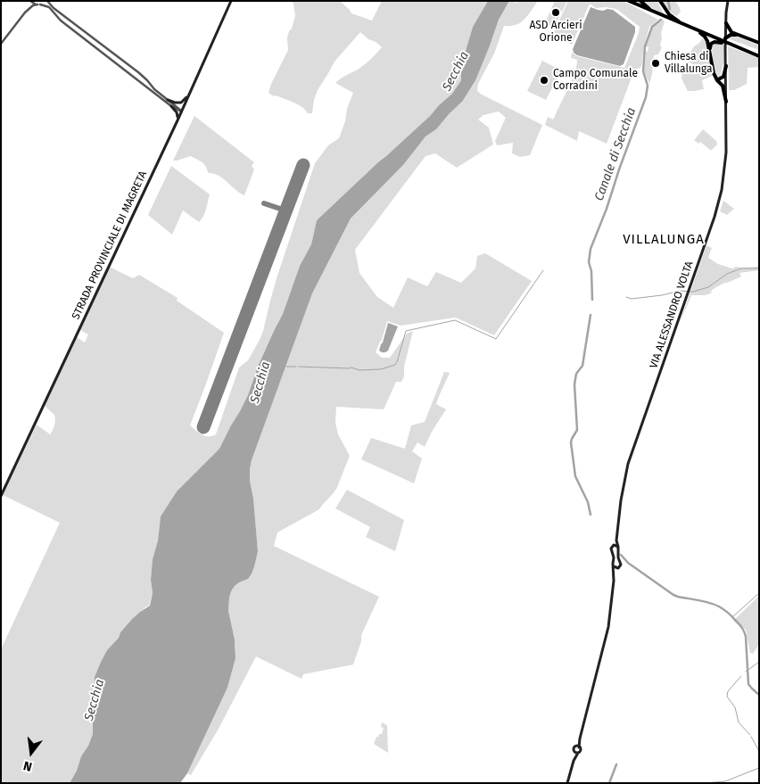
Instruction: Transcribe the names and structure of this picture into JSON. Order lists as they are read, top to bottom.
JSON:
{
  "streets": {
    "main road": ["STRADA PROVINCIALE DI MAGRETA", "VIA ALESSANDRO VOLTA"]
  },
  "districts": ["VILLALUNGA"],
  "water": ["Secchia", "Canale di Secchia"],
  "places": ["ASD Arcieri Orione", "Chiesa di Villalunga", "Campo Comunale Corradini"],
  "north": "bottom"
}
